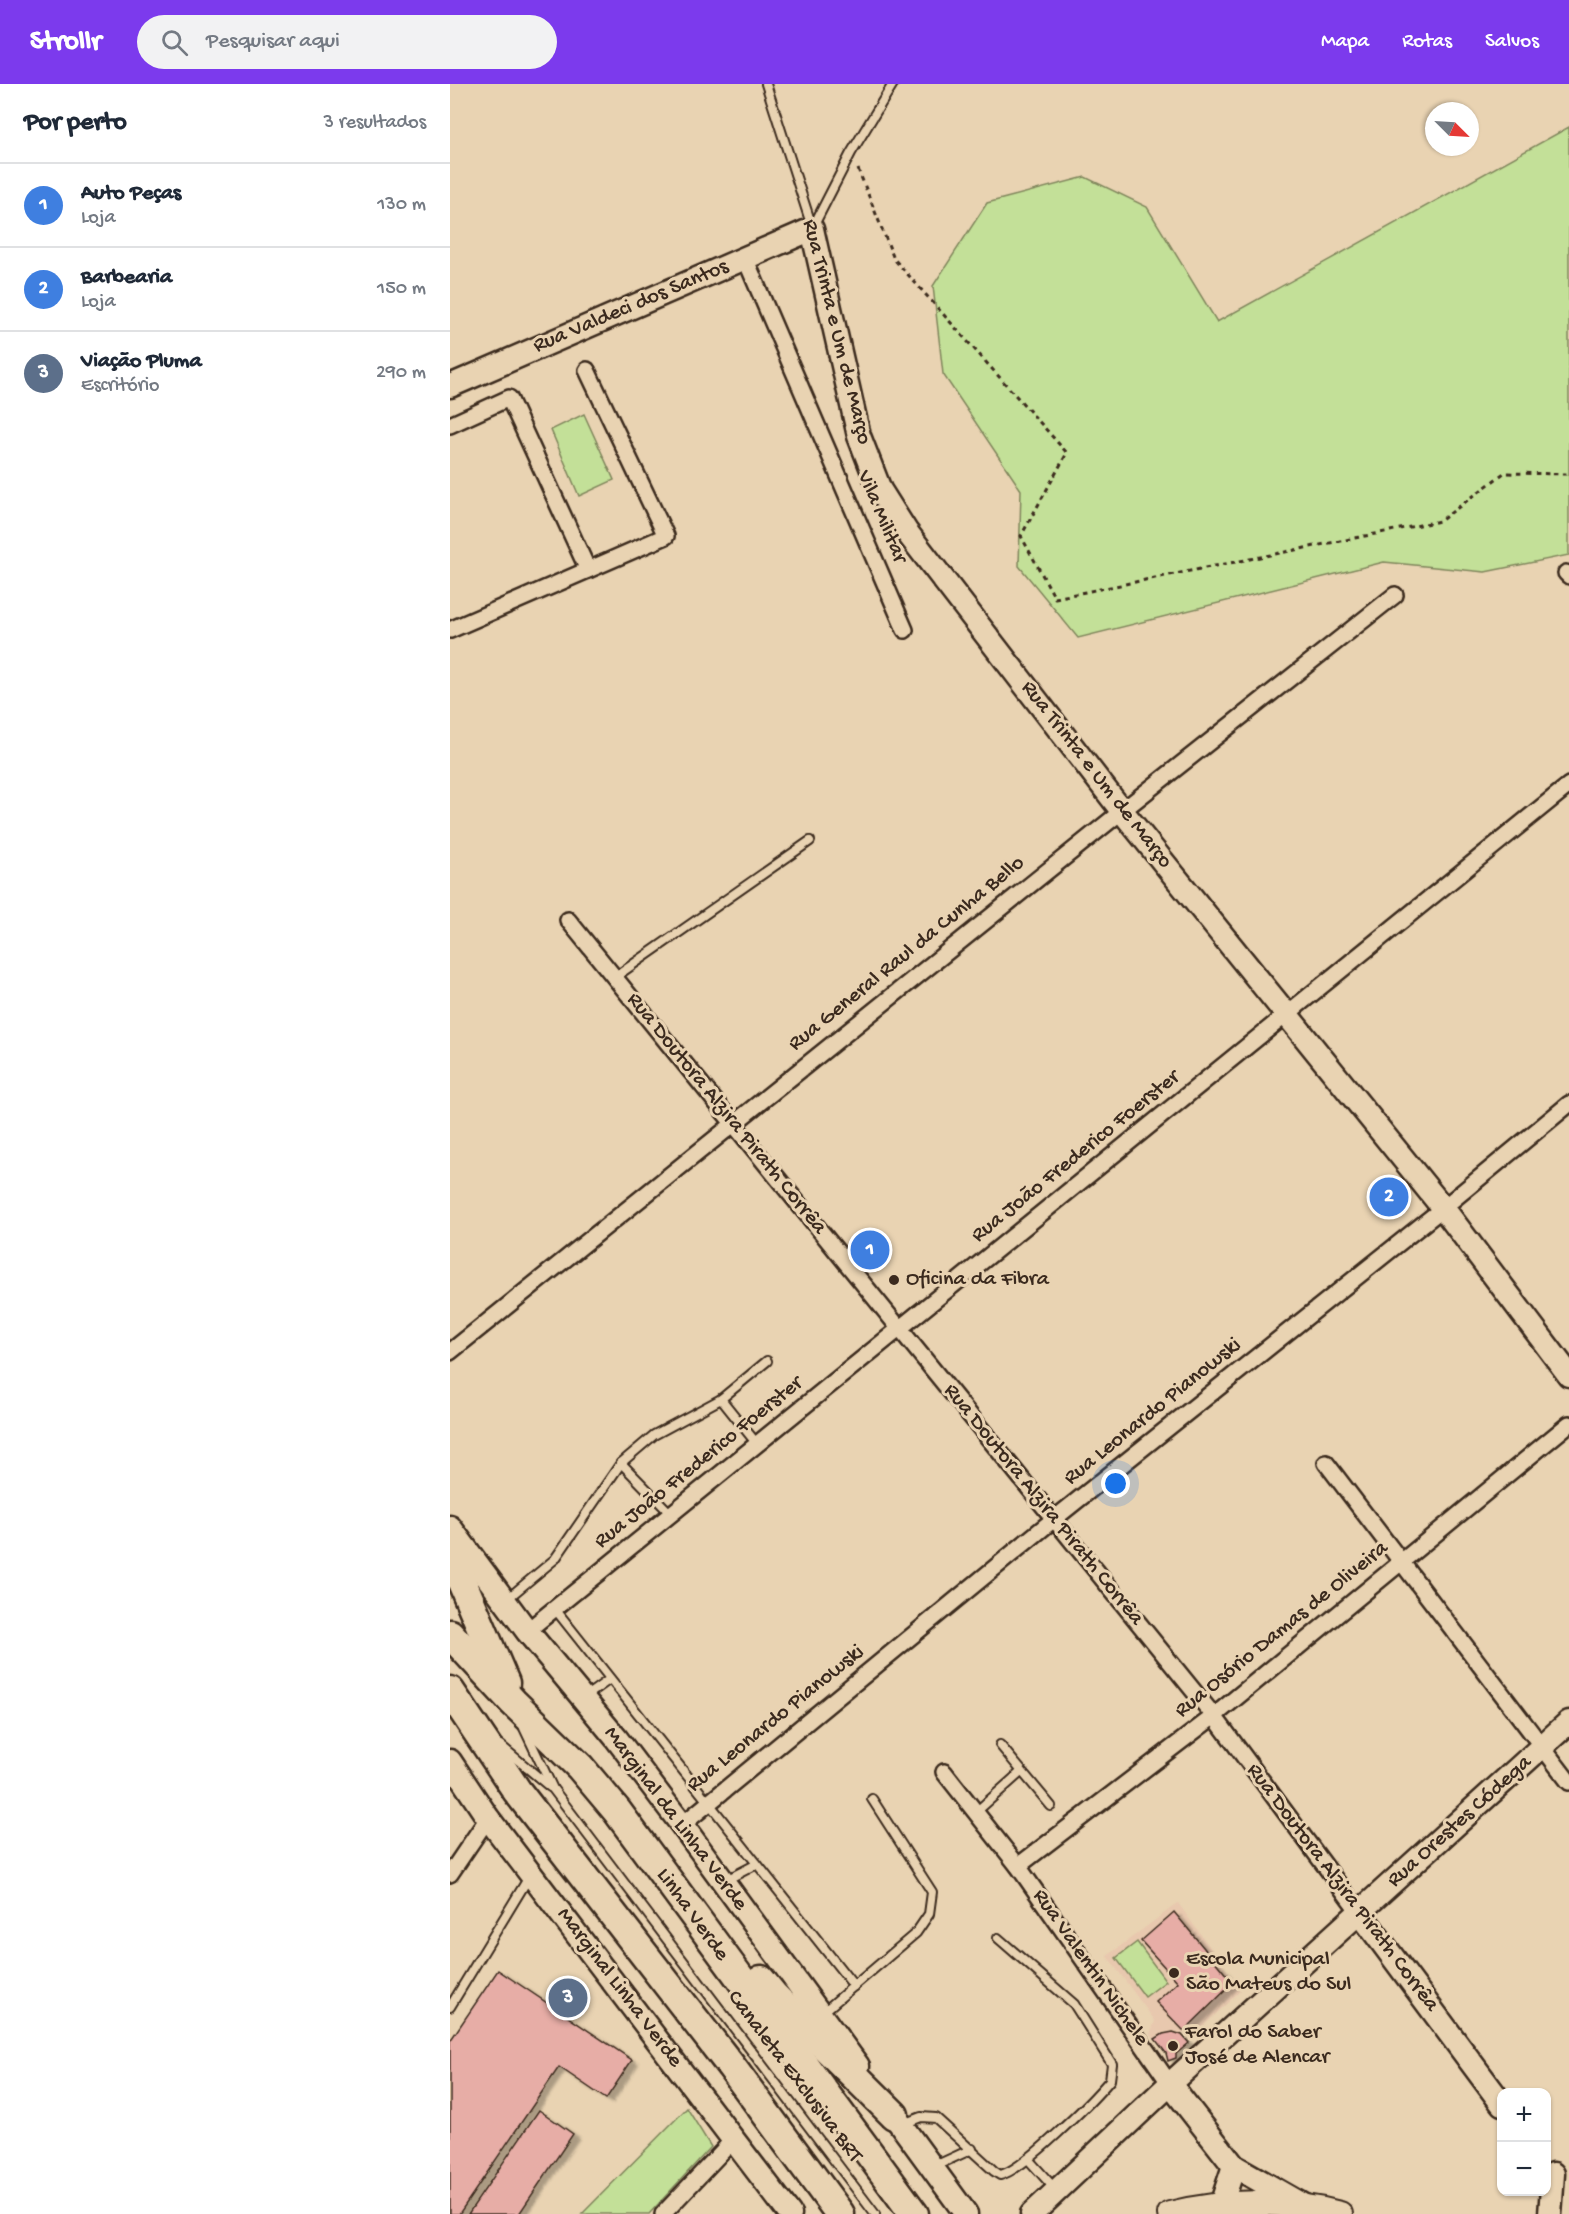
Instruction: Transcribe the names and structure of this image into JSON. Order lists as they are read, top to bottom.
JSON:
{
  "streets": {
    "highway": ["Linha Verde"],
    "main road": [
      "Rua Valdeci dos Santos",
      "Rua Trinta e Um de Março",
      "Rua Doutora Alzira Pirath Corrêa",
      "Marginal da Linha Verde",
      "Rua Orestes Códega",
      "Rua Valentin Nichele",
      "Marginal Linha Verde"
    ],
    "street": [
      "Vila Militar",
      "Rua General Raul da Cunha Bello",
      "Rua João Frederico Foerster",
      "Rua Leonardo Pianowski",
      "Rua Osório Damas de Oliveira"
    ],
    "lane": ["Canaleta Exclusiva BRT"]
  },
  "crossings": [
    ["Rua Valdeci dos Santos", "Rua Trinta e Um de Março"],
    ["Rua Valdeci dos Santos", "Vila Militar"],
    ["Rua Trinta e Um de Março", "Rua General Raul da Cunha Bello"],
    ["Rua Trinta e Um de Março", "Rua João Frederico Foerster"],
    ["Rua Trinta e Um de Março", "Rua Leonardo Pianowski"],
    ["Rua General Raul da Cunha Bello", "Rua Doutora Alzira Pirath Corrêa"],
    ["Rua Doutora Alzira Pirath Corrêa", "Rua João Frederico Foerster"],
    ["Rua Doutora Alzira Pirath Corrêa", "Rua Leonardo Pianowski"],
    ["Rua Doutora Alzira Pirath Corrêa", "Rua Osório Damas de Oliveira"],
    ["Rua Doutora Alzira Pirath Corrêa", "Rua Orestes Códega"],
    ["Rua João Frederico Foerster", "Marginal da Linha Verde"],
    ["Rua Leonardo Pianowski", "Marginal da Linha Verde"],
    ["Rua Osório Damas de Oliveira", "Rua Valentin Nichele"],
    ["Rua Orestes Códega", "Rua Valentin Nichele"],
    ["Linha Verde", "Canaleta Exclusiva BRT"]
  ],
  "places": ["Oficina da Fibra", "Escola Municipal São Mateus do Sul", "Farol do Saber José de Alencar"],
  "north": "bottom right",
  "page": {
    "header": "Strollr",
    "search": "Pesquisar aqui",
    "nav": ["Mapa", "Rotas", "Salvos"],
    "heading": ["Por perto", "3 resultados"],
    "list": [
      {
        "mark": "1",
        "name": "Auto Peças",
        "note": "Loja",
        "value": "130 m"
      },
      {
        "mark": "2",
        "name": "Barbearia",
        "note": "Loja",
        "value": "150 m"
      },
      {
        "mark": "3",
        "name": "Viação Pluma",
        "note": "Escritório",
        "value": "290 m"
      }
    ],
    "pins": ["2", "1", "3"],
    "map_buttons": ["+", "−"]
  }
}
